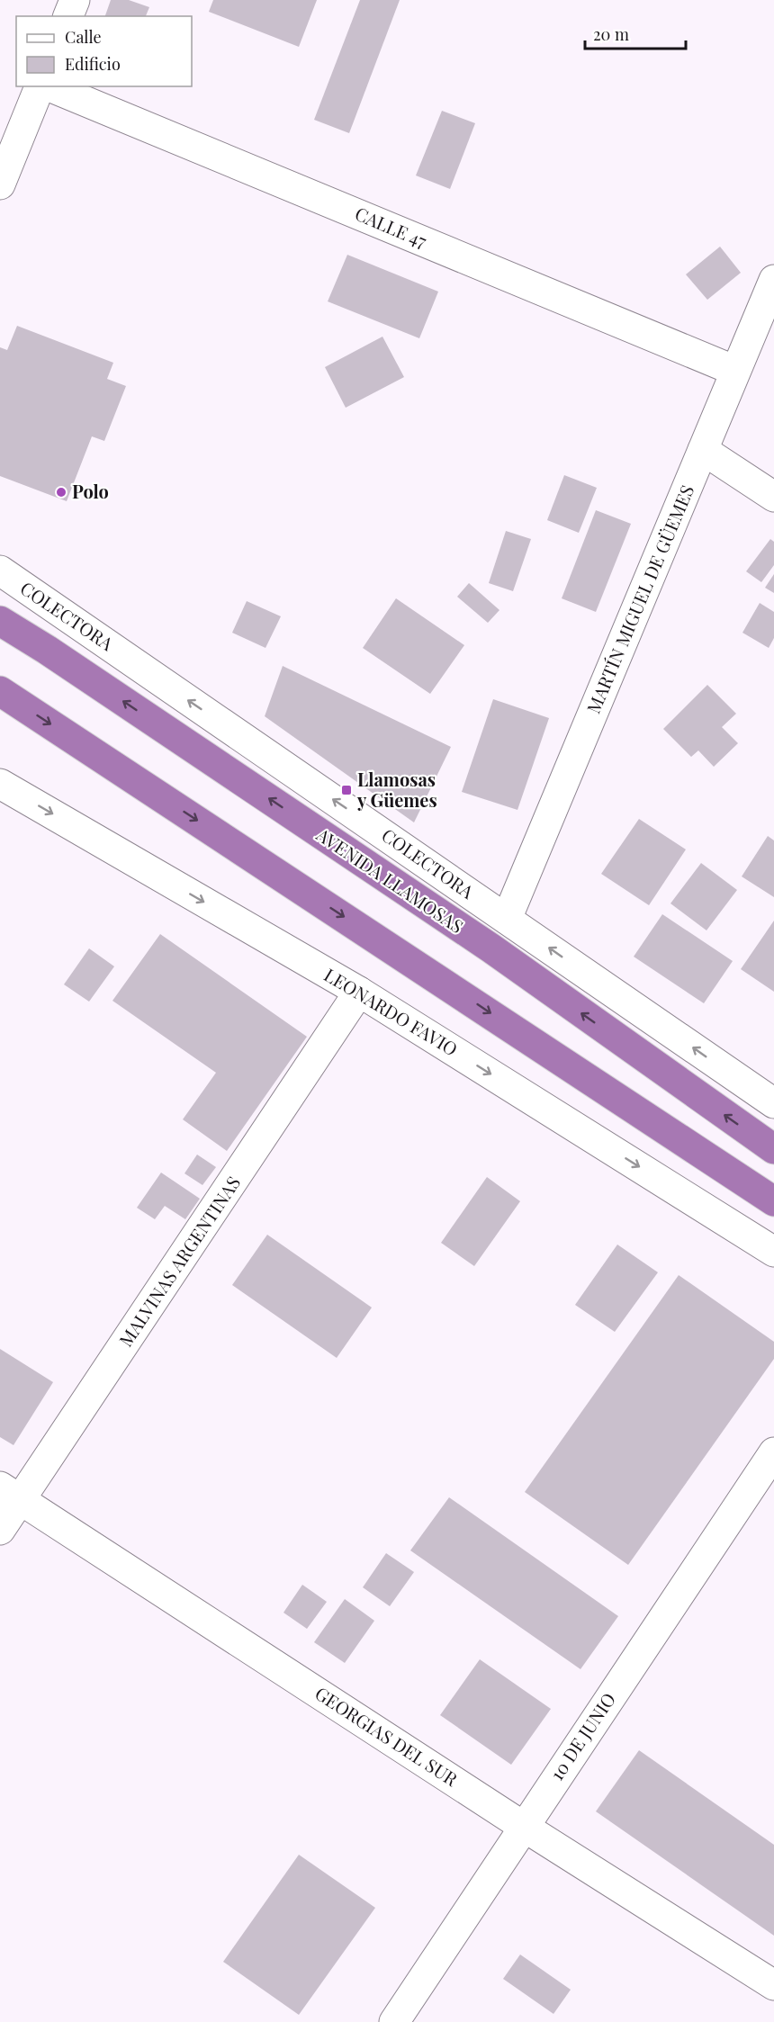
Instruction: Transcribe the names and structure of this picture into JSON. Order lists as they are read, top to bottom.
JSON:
{
  "streets": {
    "highway": ["AVENIDA LLAMOSAS"],
    "street": [
      "CALLE 47",
      "MARTÍN MIGUEL DE GÜEMES",
      "COLECTORA",
      "LEONARDO FAVIO",
      "MALVINAS ARGENTINAS",
      "GEORGIAS DEL SUR",
      "10 DE JUNIO"
    ]
  },
  "crossings": [
    ["CALLE 47", "MARTÍN MIGUEL DE GÜEMES"],
    ["MARTÍN MIGUEL DE GÜEMES", "COLECTORA"],
    ["LEONARDO FAVIO", "MALVINAS ARGENTINAS"],
    ["MALVINAS ARGENTINAS", "GEORGIAS DEL SUR"],
    ["GEORGIAS DEL SUR", "10 DE JUNIO"]
  ],
  "one_way": ["COLECTORA", "LEONARDO FAVIO"],
  "places": {
    "other": ["Polo"],
    "transit": ["Llamosas y Güemes"]
  },
  "legend": ["Calle", "Edificio"],
  "scale_bar": "20 m"
}
